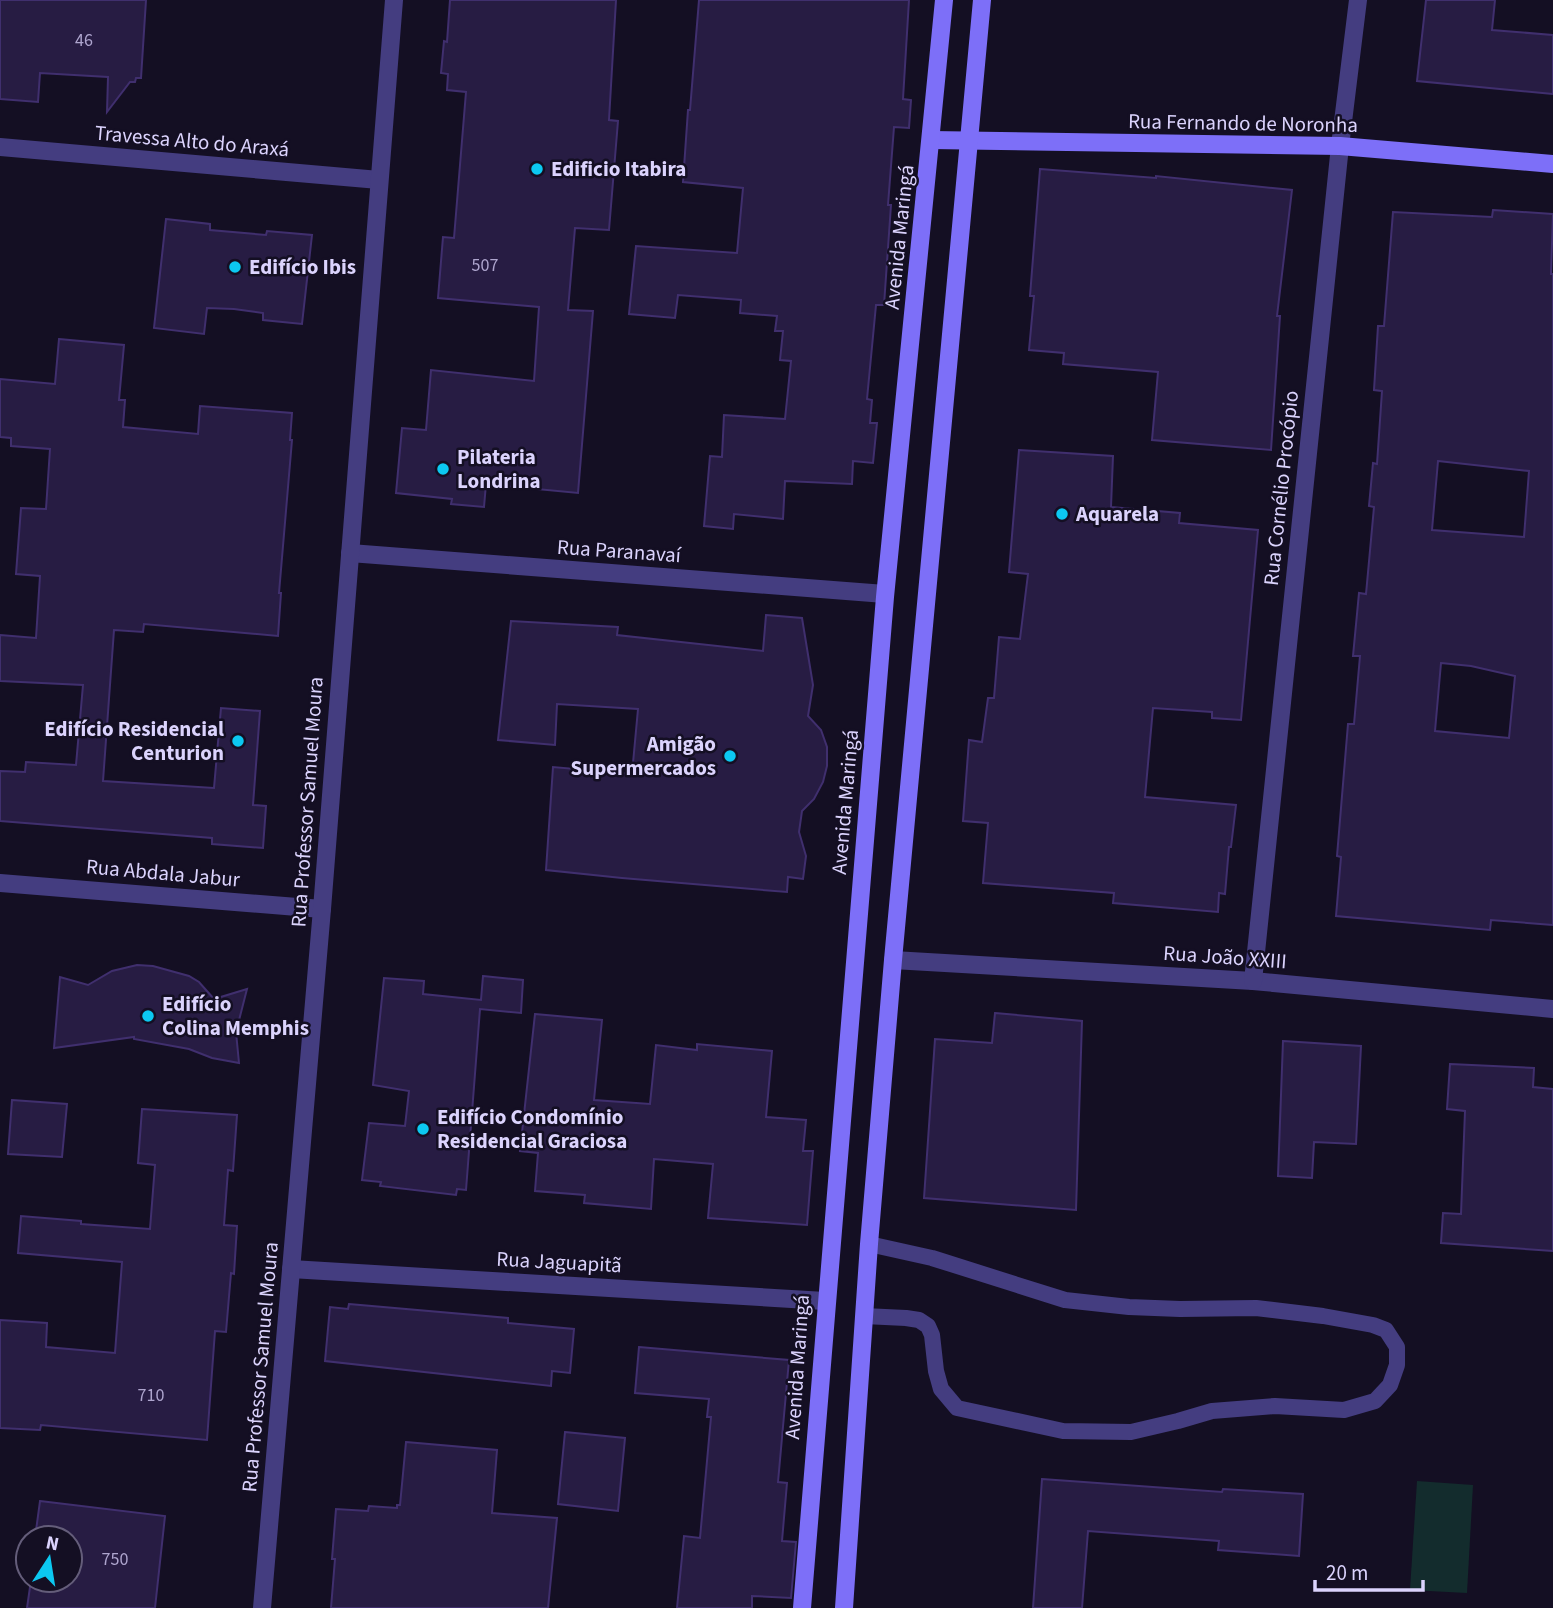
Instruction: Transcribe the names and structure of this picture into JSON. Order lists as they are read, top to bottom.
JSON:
{
  "streets": {
    "main road": ["Rua Fernando de Noronha", "Avenida Maringá"],
    "street": [
      "Travessa Alto do Araxá",
      "Rua Cornélio Procópio",
      "Rua Paranavaí",
      "Rua Professor Samuel Moura",
      "Rua Abdala Jabur",
      "Rua João XXIII",
      "Rua Jaguapitã"
    ]
  },
  "crossings": [
    ["Rua Fernando de Noronha", "Avenida Maringá"],
    ["Rua Fernando de Noronha", "Rua Cornélio Procópio"],
    ["Travessa Alto do Araxá", "Rua Professor Samuel Moura"],
    ["Avenida Maringá", "Rua Paranavaí"],
    ["Avenida Maringá", "Rua Jaguapitã"],
    ["Rua Cornélio Procópio", "Rua João XXIII"],
    ["Rua Paranavaí", "Rua Professor Samuel Moura"],
    ["Rua Professor Samuel Moura", "Rua Abdala Jabur"],
    ["Rua Professor Samuel Moura", "Rua Jaguapitã"]
  ],
  "places": [
    "Edificio Itabira",
    "Edifício Ibis",
    "Pilateria Londrina",
    "Aquarela",
    "Edifício Residencial Centurion",
    "Amigão Supermercados",
    "Edifício Colina Memphis",
    "Edifício Condomínio Residencial Graciosa"
  ],
  "house_numbers": [
    "46",
    "507",
    "710",
    "750"
  ],
  "scale_bar": "20 m",
  "north": "top"
}
